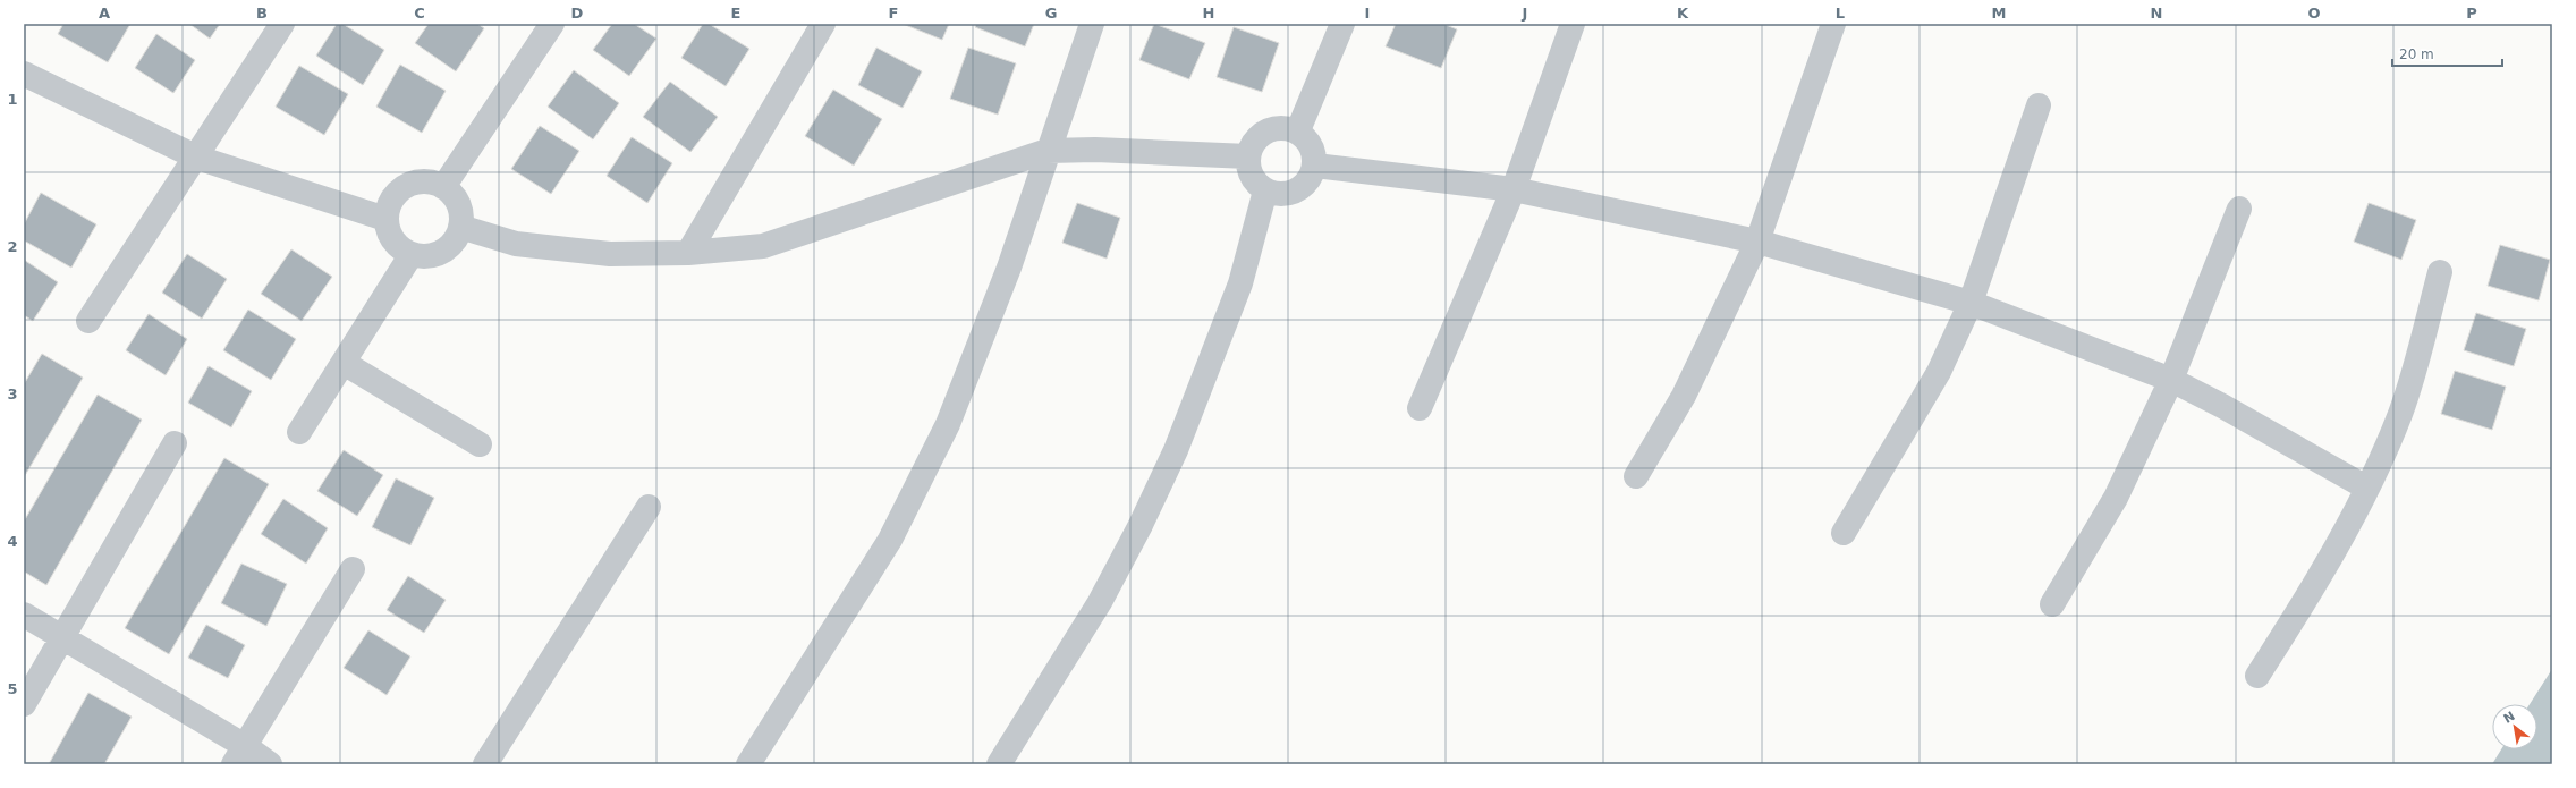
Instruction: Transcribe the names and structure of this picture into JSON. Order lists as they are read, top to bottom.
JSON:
{
  "scale_bar": "20 m",
  "north": "top left",
  "grid": {
    "columns": [
      "A",
      "B",
      "C",
      "D",
      "E",
      "F",
      "G",
      "H",
      "I",
      "J",
      "K",
      "L",
      "M",
      "N",
      "O",
      "P"
    ],
    "rows": [
      "1",
      "2",
      "3",
      "4",
      "5"
    ]
  }
}
